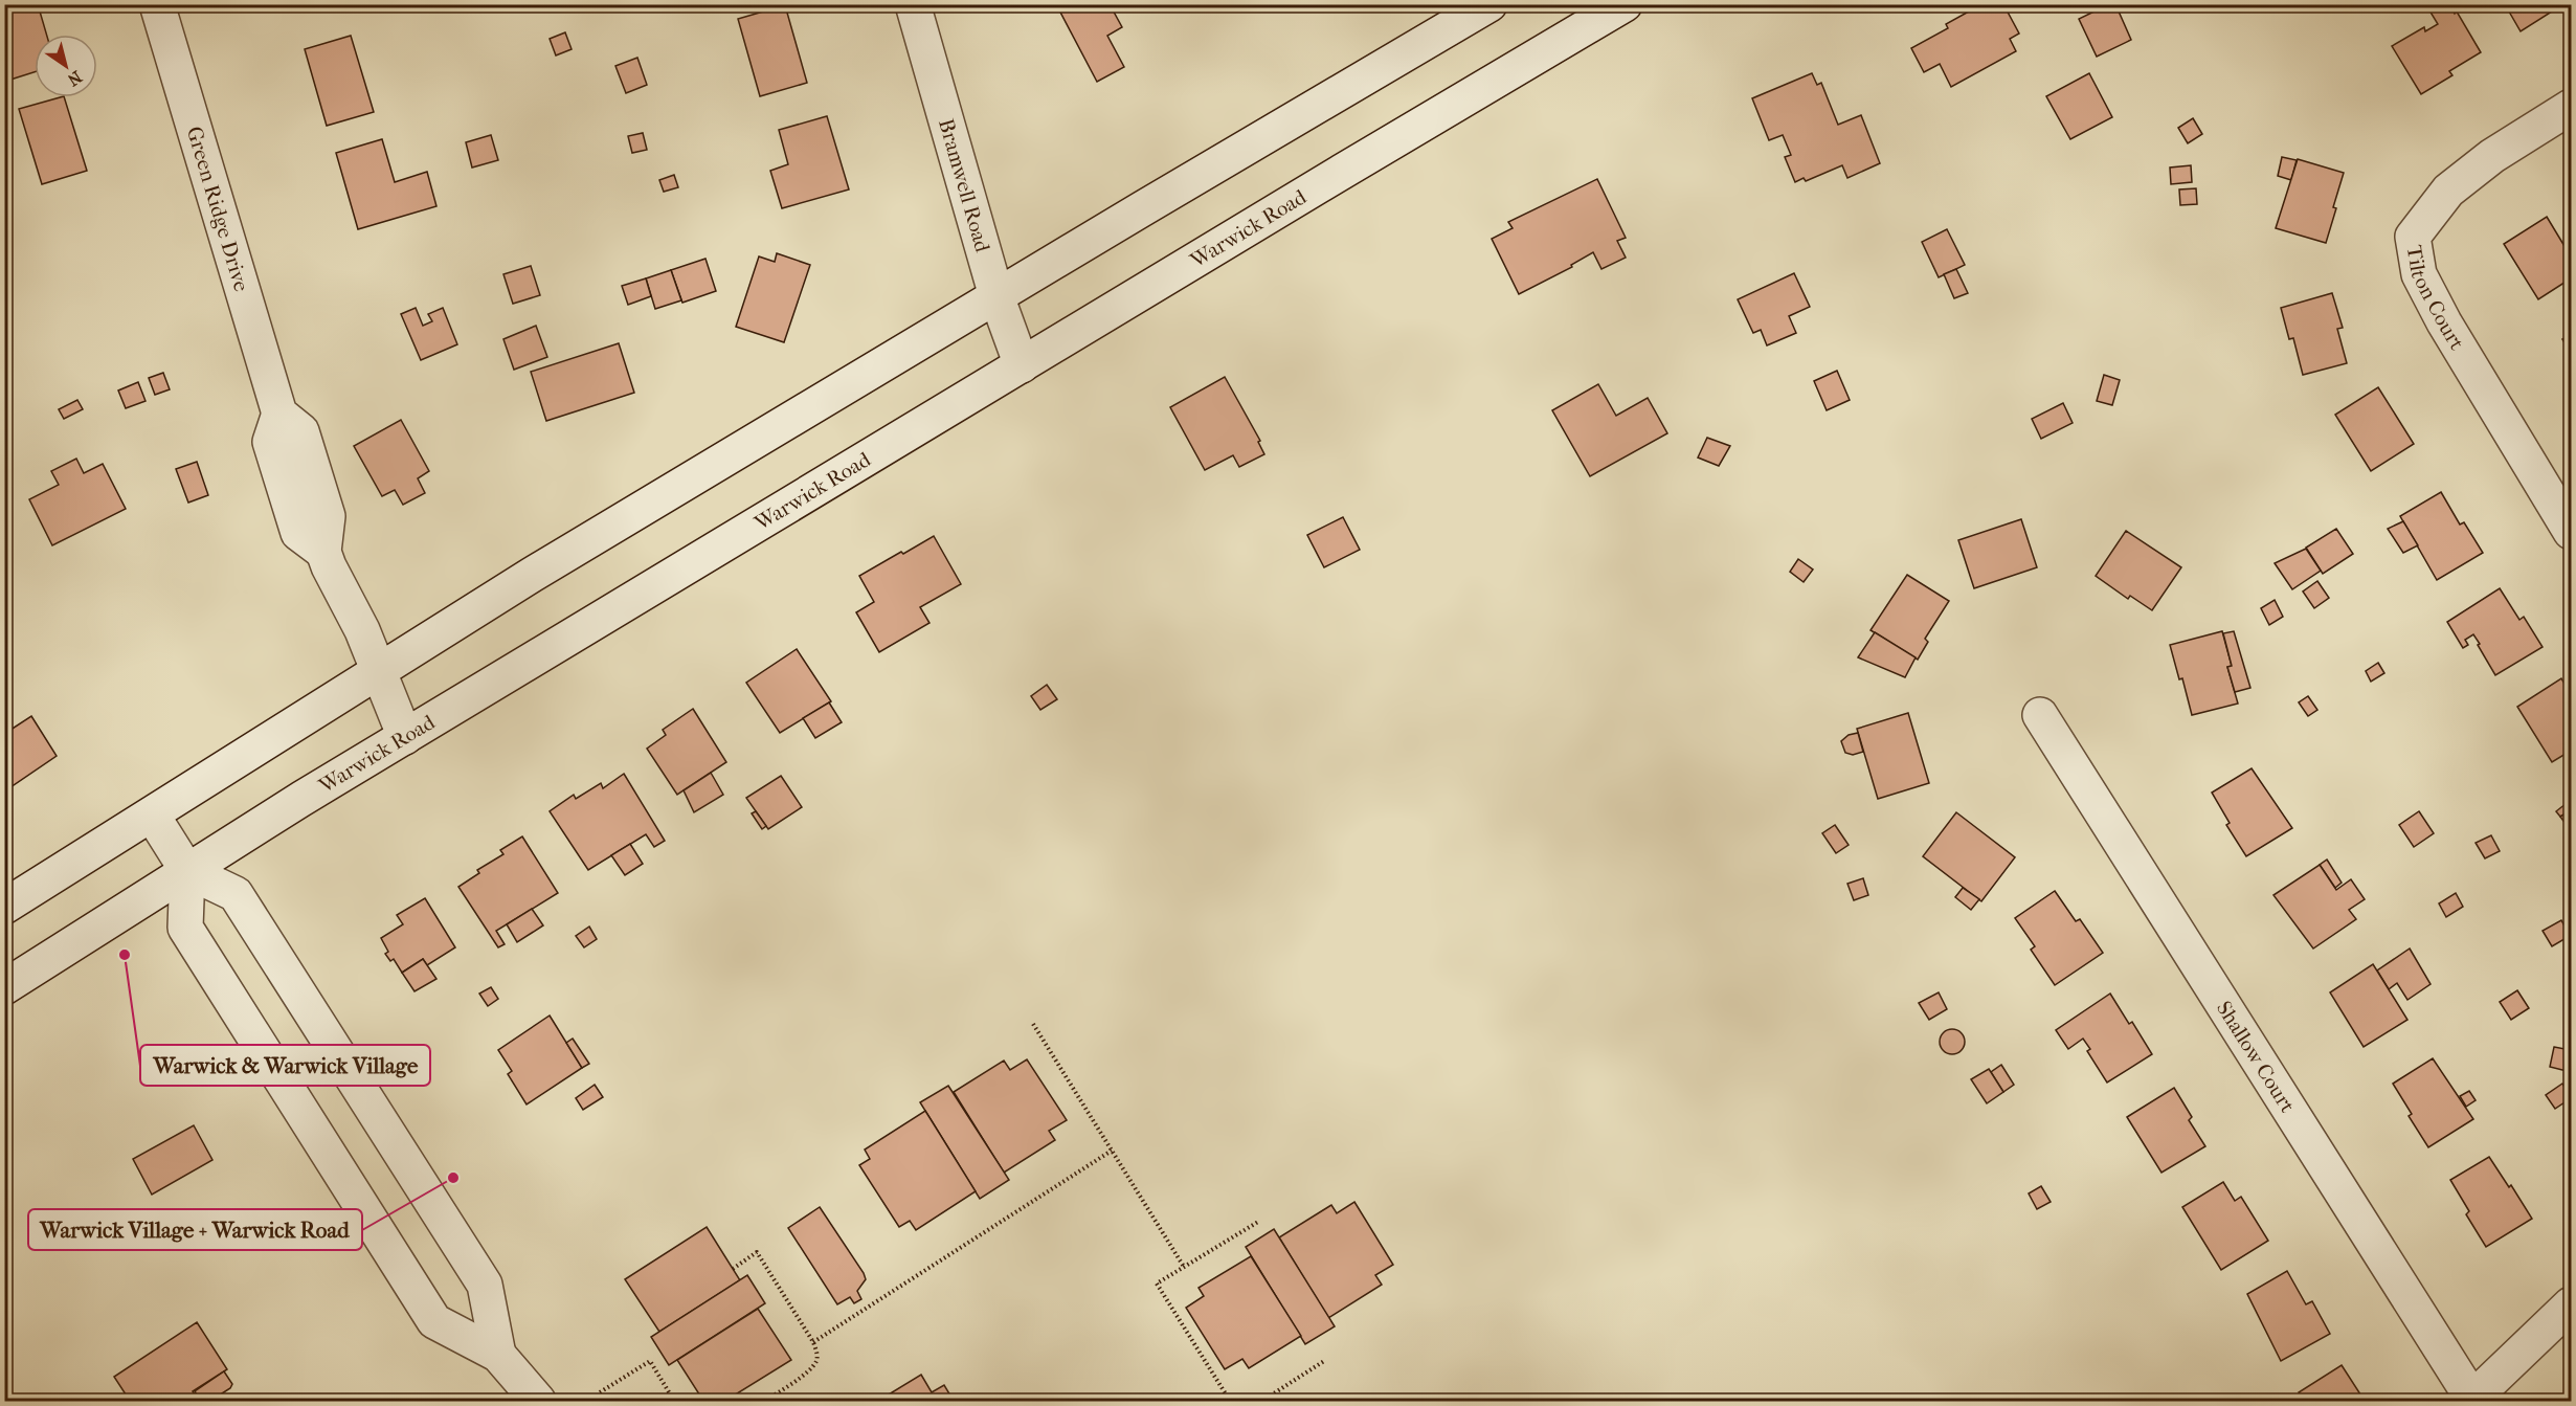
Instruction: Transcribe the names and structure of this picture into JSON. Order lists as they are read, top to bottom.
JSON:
{
  "streets": {
    "street": [
      "Bramwell Road",
      "Green Ridge Drive",
      "Warwick Road",
      "Tilton Court",
      "Shallow Court"
    ]
  },
  "crossings": [
    ["Bramwell Road", "Warwick Road"],
    ["Green Ridge Drive", "Warwick Road"]
  ],
  "places": ["Warwick & Warwick Village", "Warwick Village + Warwick Road"],
  "north": "bottom right"
}
